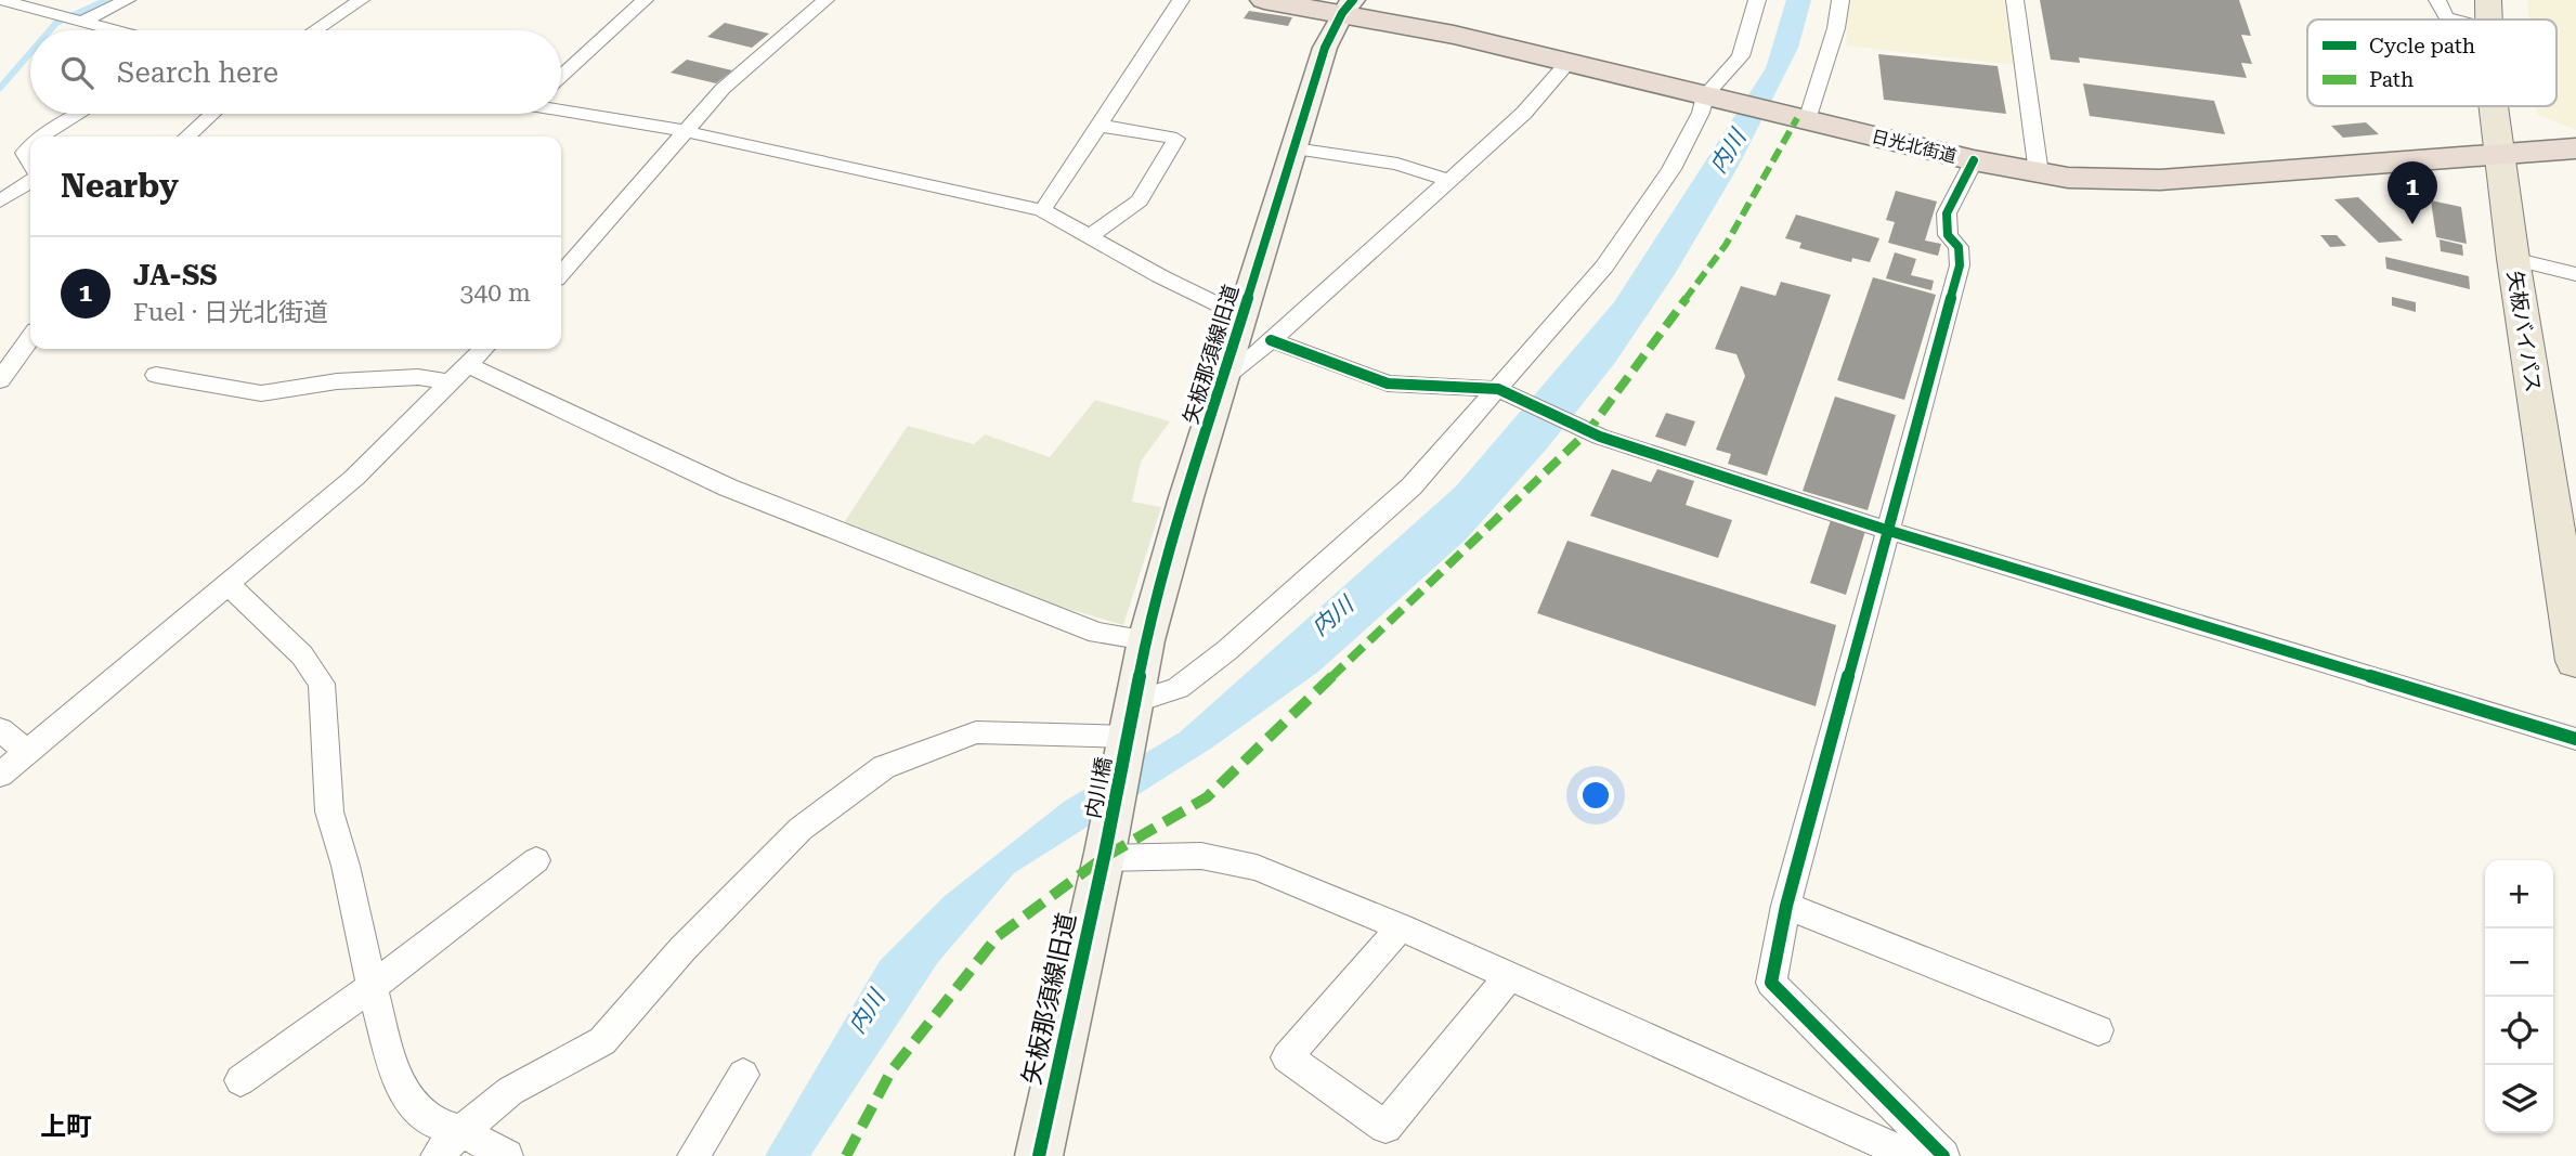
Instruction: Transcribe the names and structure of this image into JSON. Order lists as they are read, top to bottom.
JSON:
{
  "streets": {
    "highway": ["日光北街道"],
    "main road": ["矢板バイパス"],
    "street": ["矢板那須線旧道", "内川橋"]
  },
  "crossings": [
    ["日光北街道", "矢板バイパス"],
    ["日光北街道", "矢板那須線旧道"],
    ["矢板那須線旧道", "内川橋"]
  ],
  "districts": ["上町"],
  "water": ["内川"],
  "legend": ["Cycle path", "Path"],
  "page": {
    "search": "Search here",
    "heading": "Nearby",
    "pins": "1",
    "list": [
      {
        "mark": "1",
        "name": "JA-SS",
        "note": "Fuel · 日光北街道",
        "value": "340 m"
      }
    ],
    "map_buttons": ["+", "−"]
  }
}
